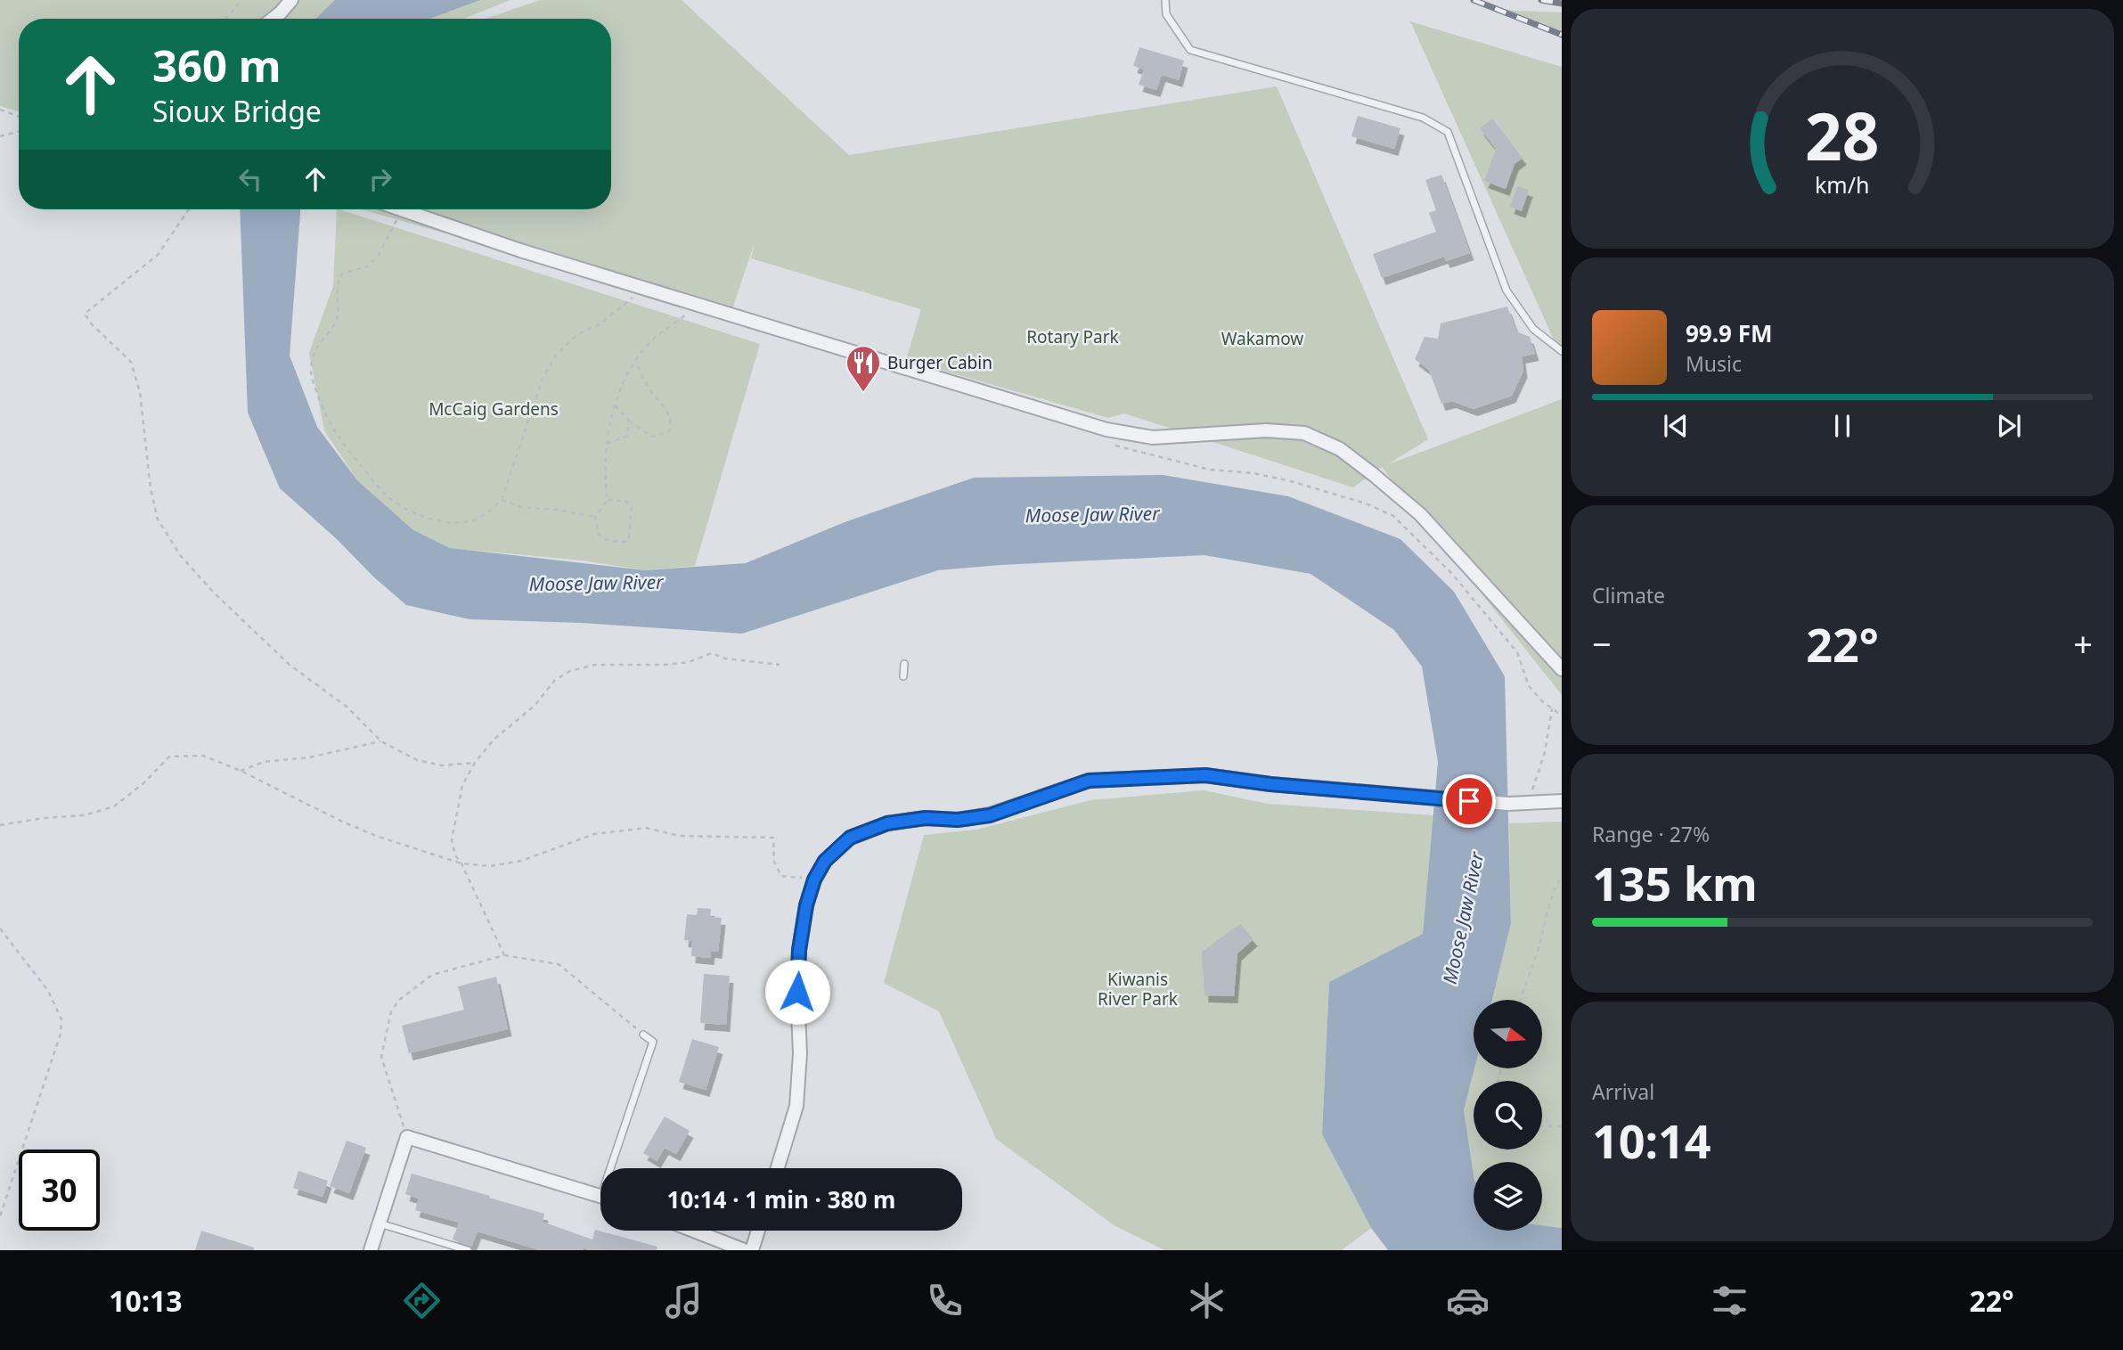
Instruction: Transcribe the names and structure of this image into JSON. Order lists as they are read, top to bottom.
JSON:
{
  "water": ["Moose Jaw River"],
  "parks": [
    "Rotary Park",
    "Wakamow",
    "McCaig Gardens",
    "Kiwanis River Park"
  ],
  "places": {
    "restaurant": ["Burger Cabin"]
  },
  "north": "right",
  "page": {
    "turn": ["360 m", "Sioux Bridge"],
    "song": ["99.9 FM", "Music"],
    "tile": [
      "Climate",
      ["Range · 27%", "135 km"],
      ["Arrival", "10:14"]
    ],
    "heat": ["−", "22°", "+"],
    "limit": "30",
    "trip": "10:14 · 1 min · 380 m",
    "tabs": ["10:13", "22°"],
    "gauge": ["28", "km/h"]
  }
}
